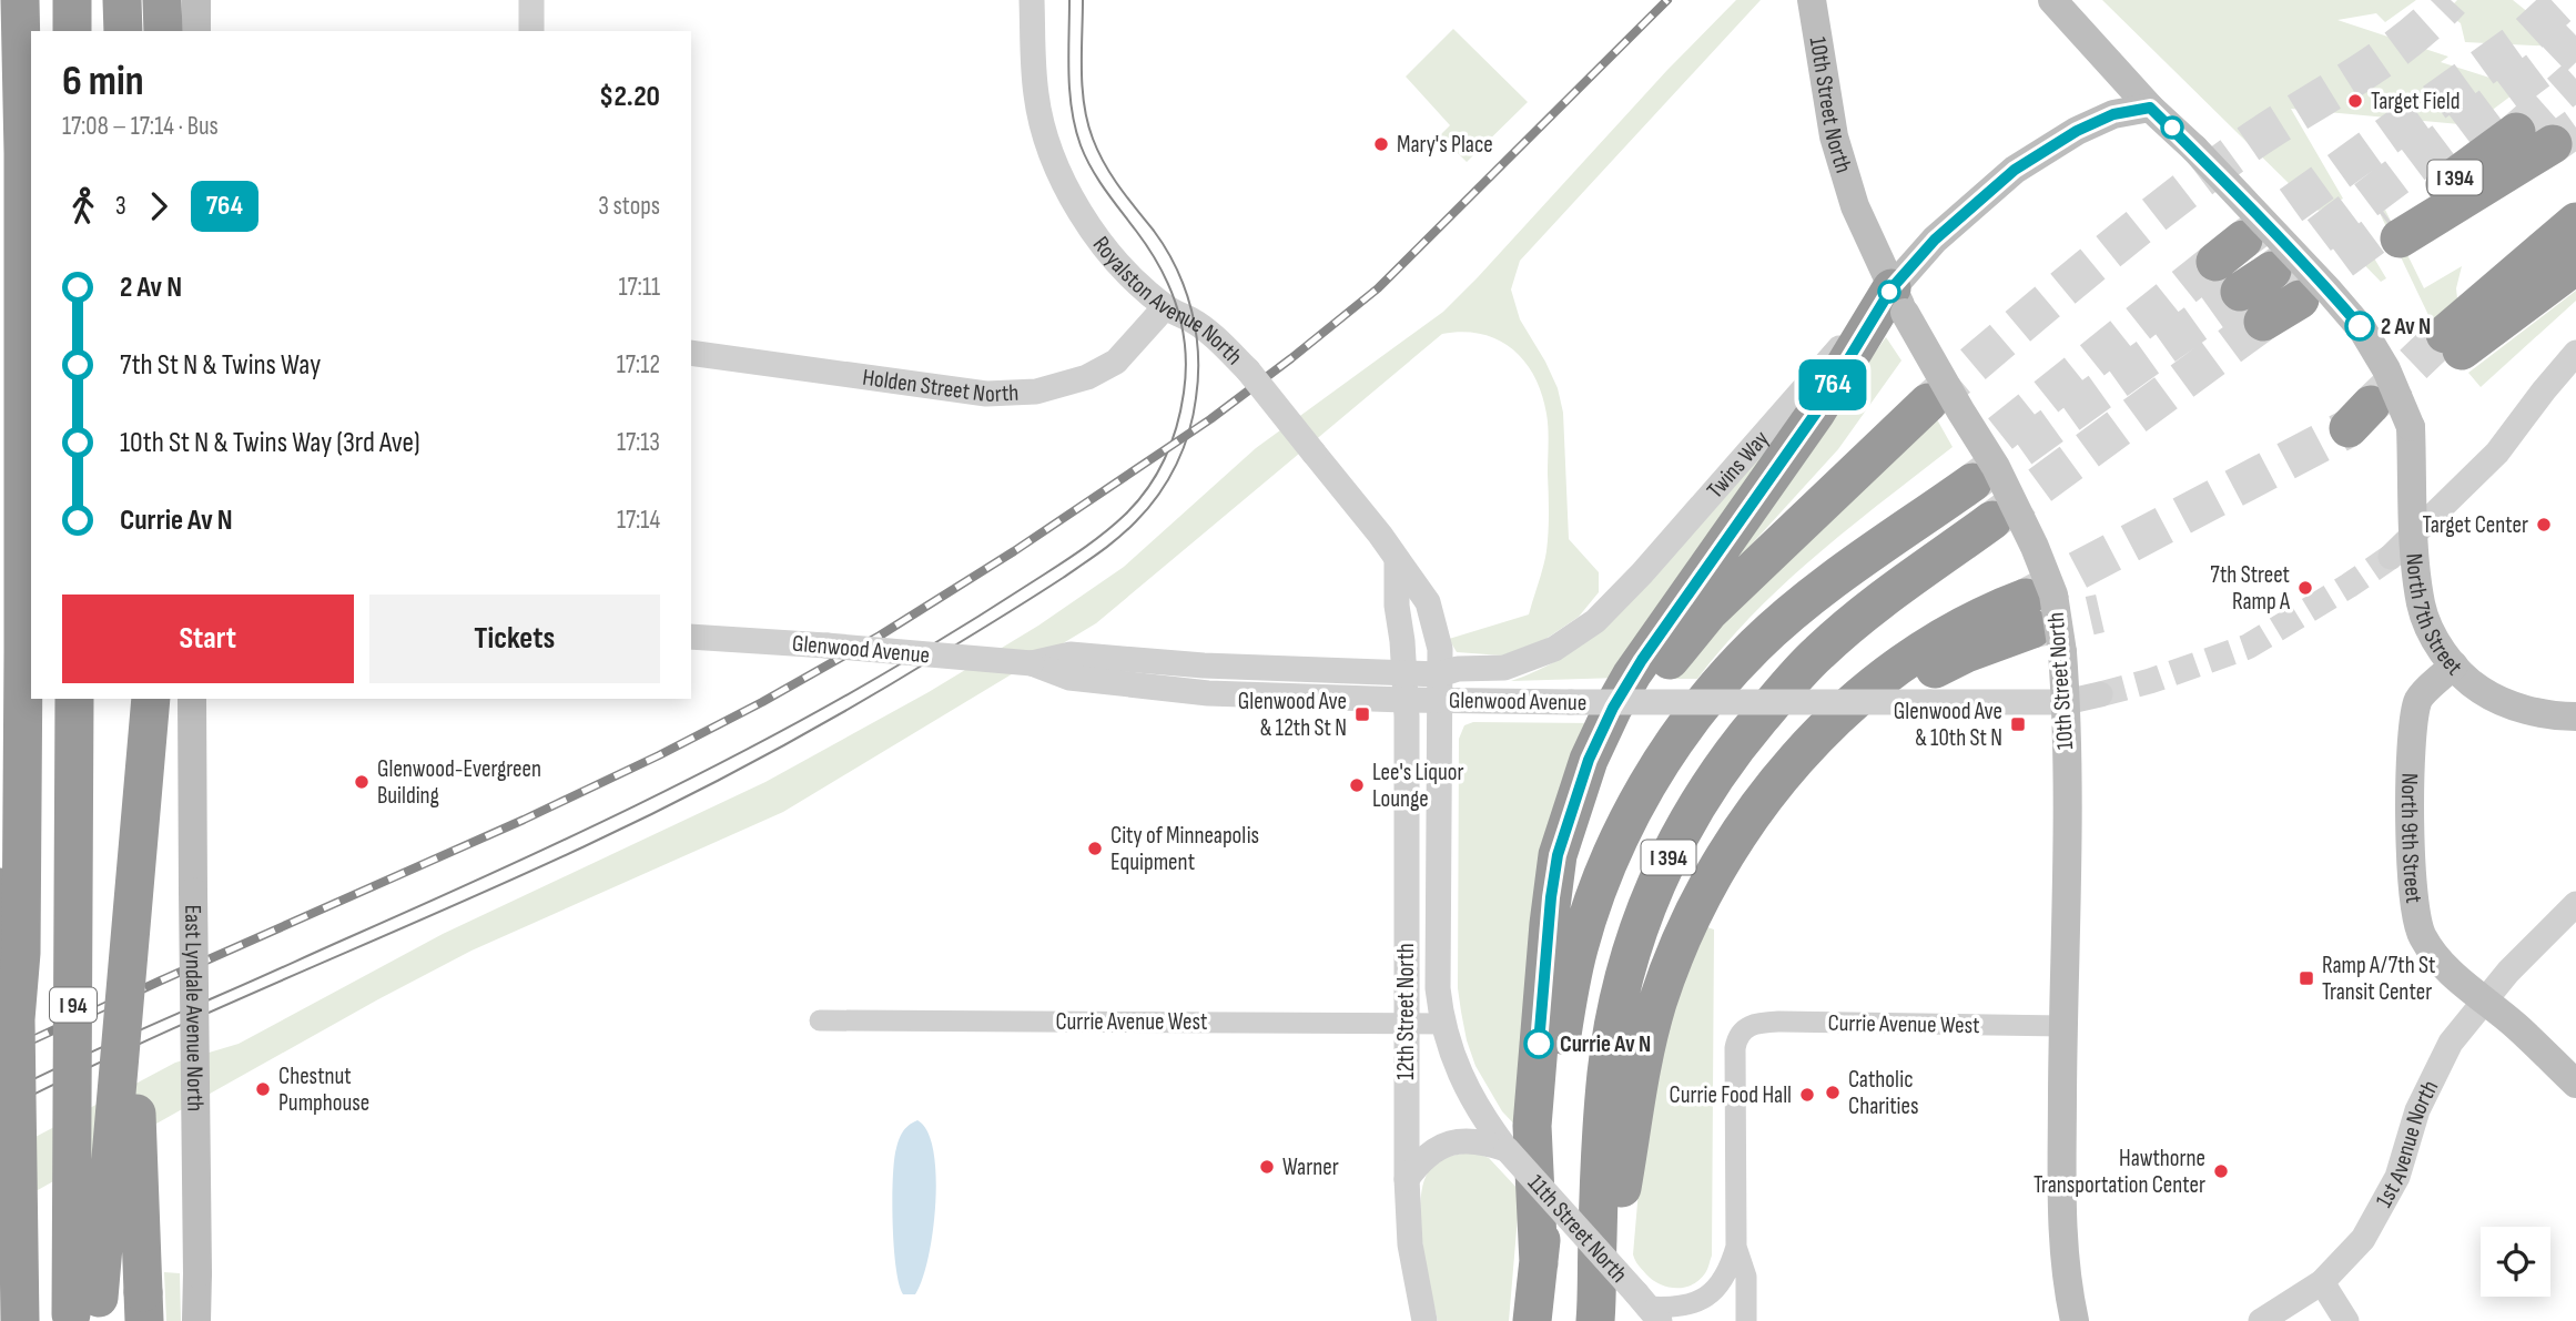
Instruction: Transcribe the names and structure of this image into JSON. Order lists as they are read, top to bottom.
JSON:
{
  "streets": {
    "highway": ["I 394", "I 94"],
    "main road": [
      "10th Street North",
      "Twins Way",
      "North 7th Street",
      "North 9th Street",
      "East Lyndale Avenue North"
    ],
    "street": [
      "Royalston Avenue North",
      "Holden Street North",
      "Glenwood Avenue",
      "12th Street North",
      "Currie Avenue West",
      "1st Avenue North",
      "11th Street North"
    ]
  },
  "crossings": [
    ["10th Street North", "Twins Way"],
    ["10th Street North", "Glenwood Avenue"],
    ["10th Street North", "Currie Avenue West"],
    ["Royalston Avenue North", "Holden Street North"],
    ["Royalston Avenue North", "Twins Way"],
    ["Royalston Avenue North", "12th Street North"],
    ["Twins Way", "North 7th Street"],
    ["Twins Way", "Glenwood Avenue"],
    ["Twins Way", "12th Street North"],
    ["North 7th Street", "North 9th Street"],
    ["Glenwood Avenue", "12th Street North"],
    ["North 9th Street", "1st Avenue North"],
    ["12th Street North", "Currie Avenue West"],
    ["12th Street North", "11th Street North"],
    ["Currie Avenue West", "11th Street North"]
  ],
  "places": {
    "other": [
      "Target Field",
      "Mary's Place",
      "2 Av N",
      "Target Center",
      "7th Street Ramp A",
      "Glenwood-Evergreen Building",
      "Lee's Liquor Lounge",
      "City of Minneapolis Equipment",
      "Currie Av N",
      "Chestnut Pumphouse",
      "Catholic Charities",
      "Currie Food Hall",
      "Warner",
      "Hawthorne Transportation Center"
    ],
    "transit": ["Glenwood Ave & 12th St N", "Glenwood Ave & 10th St N", "Ramp A/7th St Transit Center"]
  },
  "lines": ["bus line 764"],
  "page": {
    "on_map": "764",
    "heading": ["6 min", "17:08 – 17:14 · Bus", "$2.20"],
    "legs": ["3", "764", "3 stops"],
    "list": [
      {
        "name": "2 Av N",
        "value": "17:11"
      },
      {
        "name": "7th St N & Twins Way",
        "value": "17:12"
      },
      {
        "name": "10th St N & Twins Way (3rd Ave)",
        "value": "17:13"
      },
      {
        "name": "Currie Av N",
        "value": "17:14"
      }
    ],
    "buttons": ["Start", "Tickets"]
  }
}
